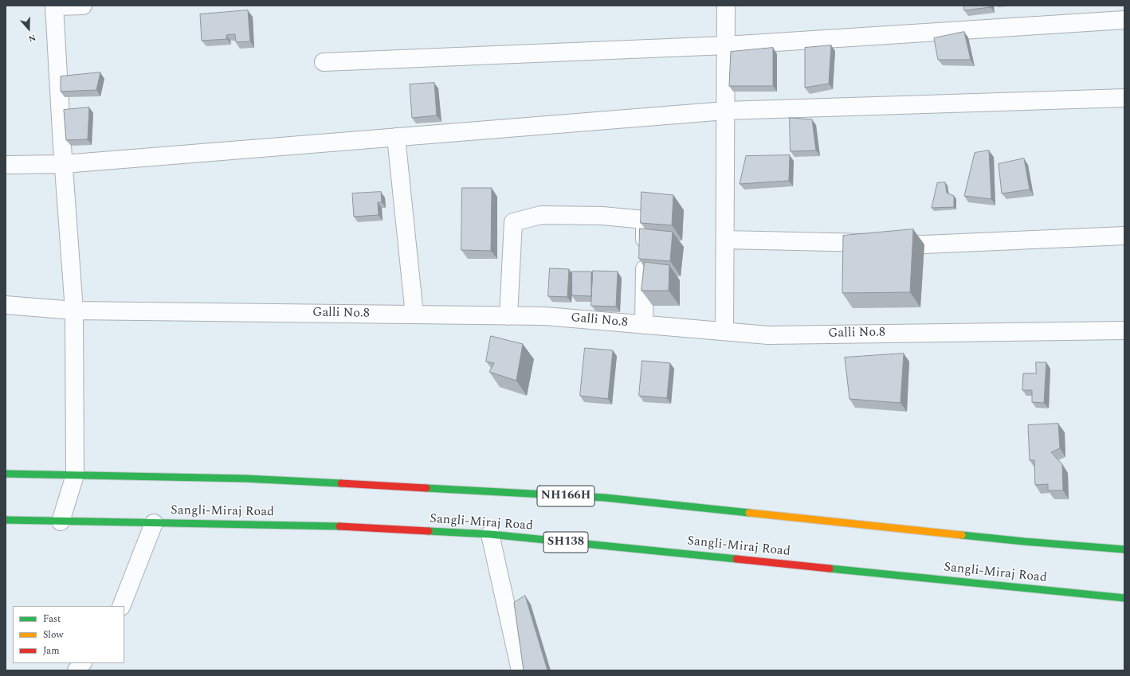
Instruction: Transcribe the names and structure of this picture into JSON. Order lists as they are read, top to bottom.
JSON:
{
  "streets": {
    "highway": ["NH166H", "Sangli-Miraj Road", "SH138"],
    "street": ["Galli No.8"]
  },
  "legend": ["Fast", "Slow", "Jam"],
  "north": "bottom"
}
